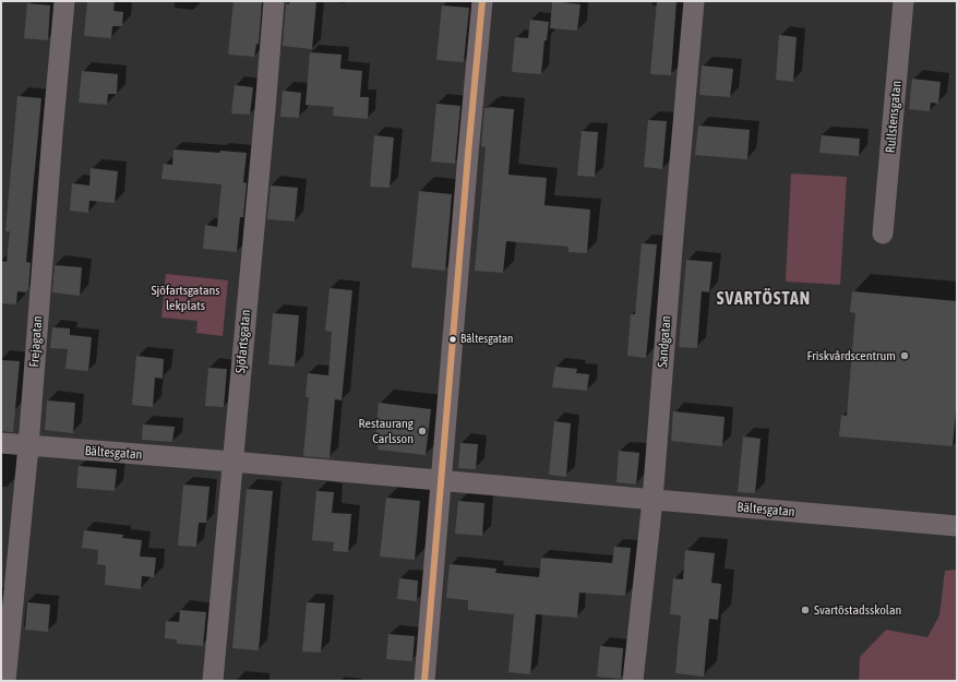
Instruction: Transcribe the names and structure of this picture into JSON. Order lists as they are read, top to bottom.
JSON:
{
  "streets": {
    "street": [
      "Rullstensgatan",
      "Frejagatan",
      "Sjöfartsgatan",
      "Sandgatan",
      "Bältesgatan"
    ]
  },
  "crossings": [
    ["Frejagatan", "Bältesgatan"],
    ["Sjöfartsgatan", "Bältesgatan"],
    ["Sandgatan", "Bältesgatan"]
  ],
  "districts": ["SVARTÖSTAN"],
  "parks": ["Sjöfartsgatans lekplats"],
  "places": [
    "Bältesgatan",
    "Friskvårdscentrum",
    "Restaurang Carlsson",
    "Svartöstadsskolan"
  ]
}
